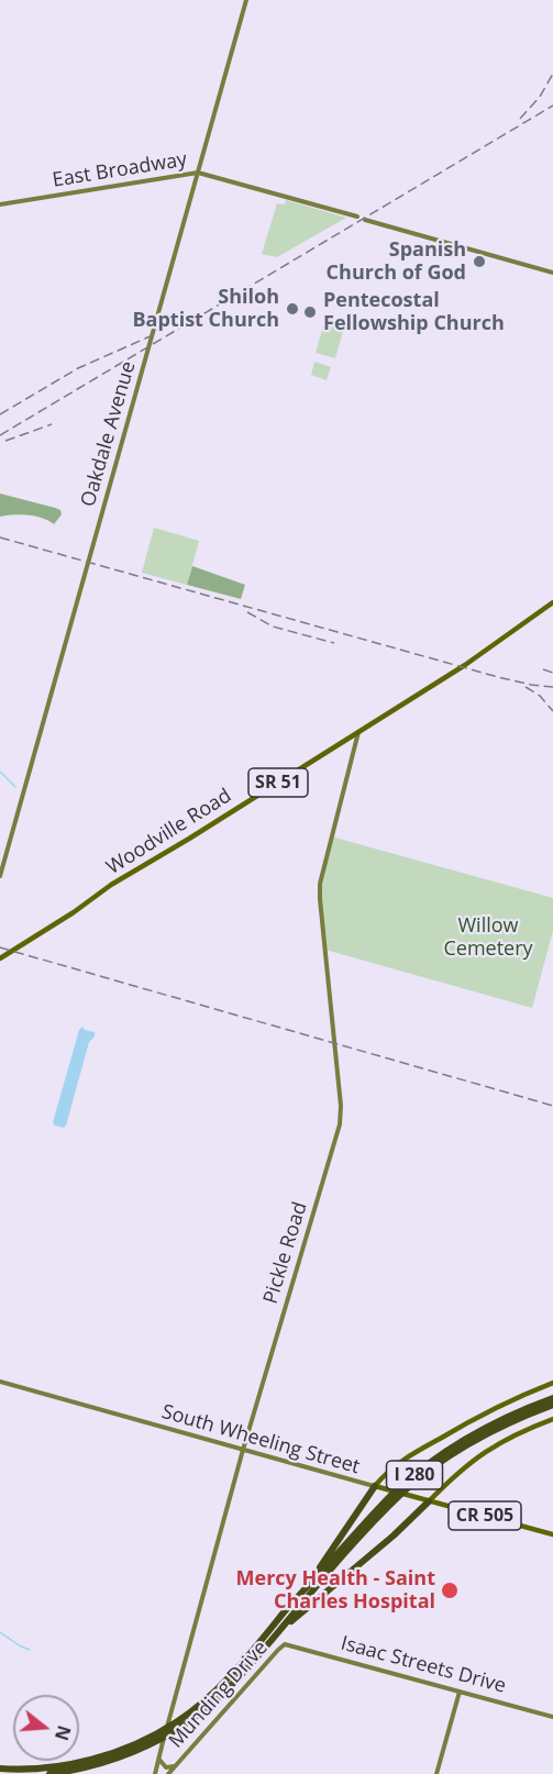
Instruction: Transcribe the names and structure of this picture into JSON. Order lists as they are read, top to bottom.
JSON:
{
  "streets": {
    "highway": ["I 280"],
    "main road": [
      "SR 51",
      "Woodville Road",
      "South Wheeling Street",
      "CR 505"
    ],
    "street": [
      "East Broadway",
      "Oakdale Avenue",
      "Pickle Road",
      "Isaac Streets Drive",
      "Munding Drive"
    ]
  },
  "crossings": [
    ["East Broadway", "Oakdale Avenue"],
    ["Woodville Road", "Pickle Road"],
    ["Pickle Road", "South Wheeling Street"],
    ["Pickle Road", "Munding Drive"],
    ["Isaac Streets Drive", "Munding Drive"]
  ],
  "parks": ["Willow Cemetery"],
  "places": [
    "Spanish Church of God",
    "Shiloh Baptist Church",
    "Pentecostal Fellowship Church",
    "Mercy Health - Saint Charles Hospital"
  ],
  "north": "right"
}
